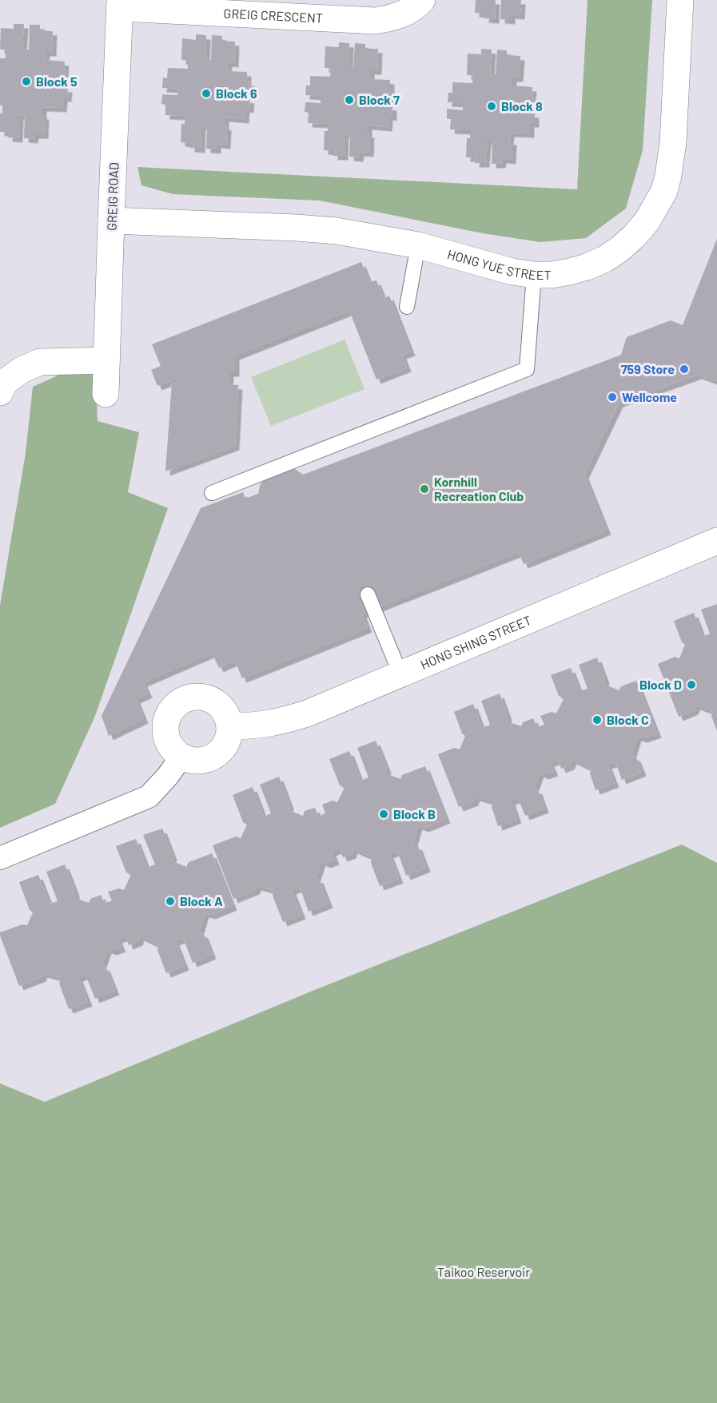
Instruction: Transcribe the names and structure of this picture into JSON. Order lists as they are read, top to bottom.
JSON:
{
  "streets": {
    "street": [
      "GREIG CRESCENT",
      "GREIG ROAD",
      "HONG YUE STREET",
      "HONG SHING STREET"
    ]
  },
  "crossings": [
    ["GREIG CRESCENT", "GREIG ROAD"],
    ["GREIG ROAD", "HONG YUE STREET"]
  ],
  "parks": ["Taikoo Reservoir"],
  "places": [
    "Block 5",
    "Block 6",
    "Block 7",
    "Block 8",
    "759 Store",
    "Wellcome",
    "Kornhill Recreation Club",
    "Block D",
    "Block C",
    "Block B",
    "Block A"
  ]
}
